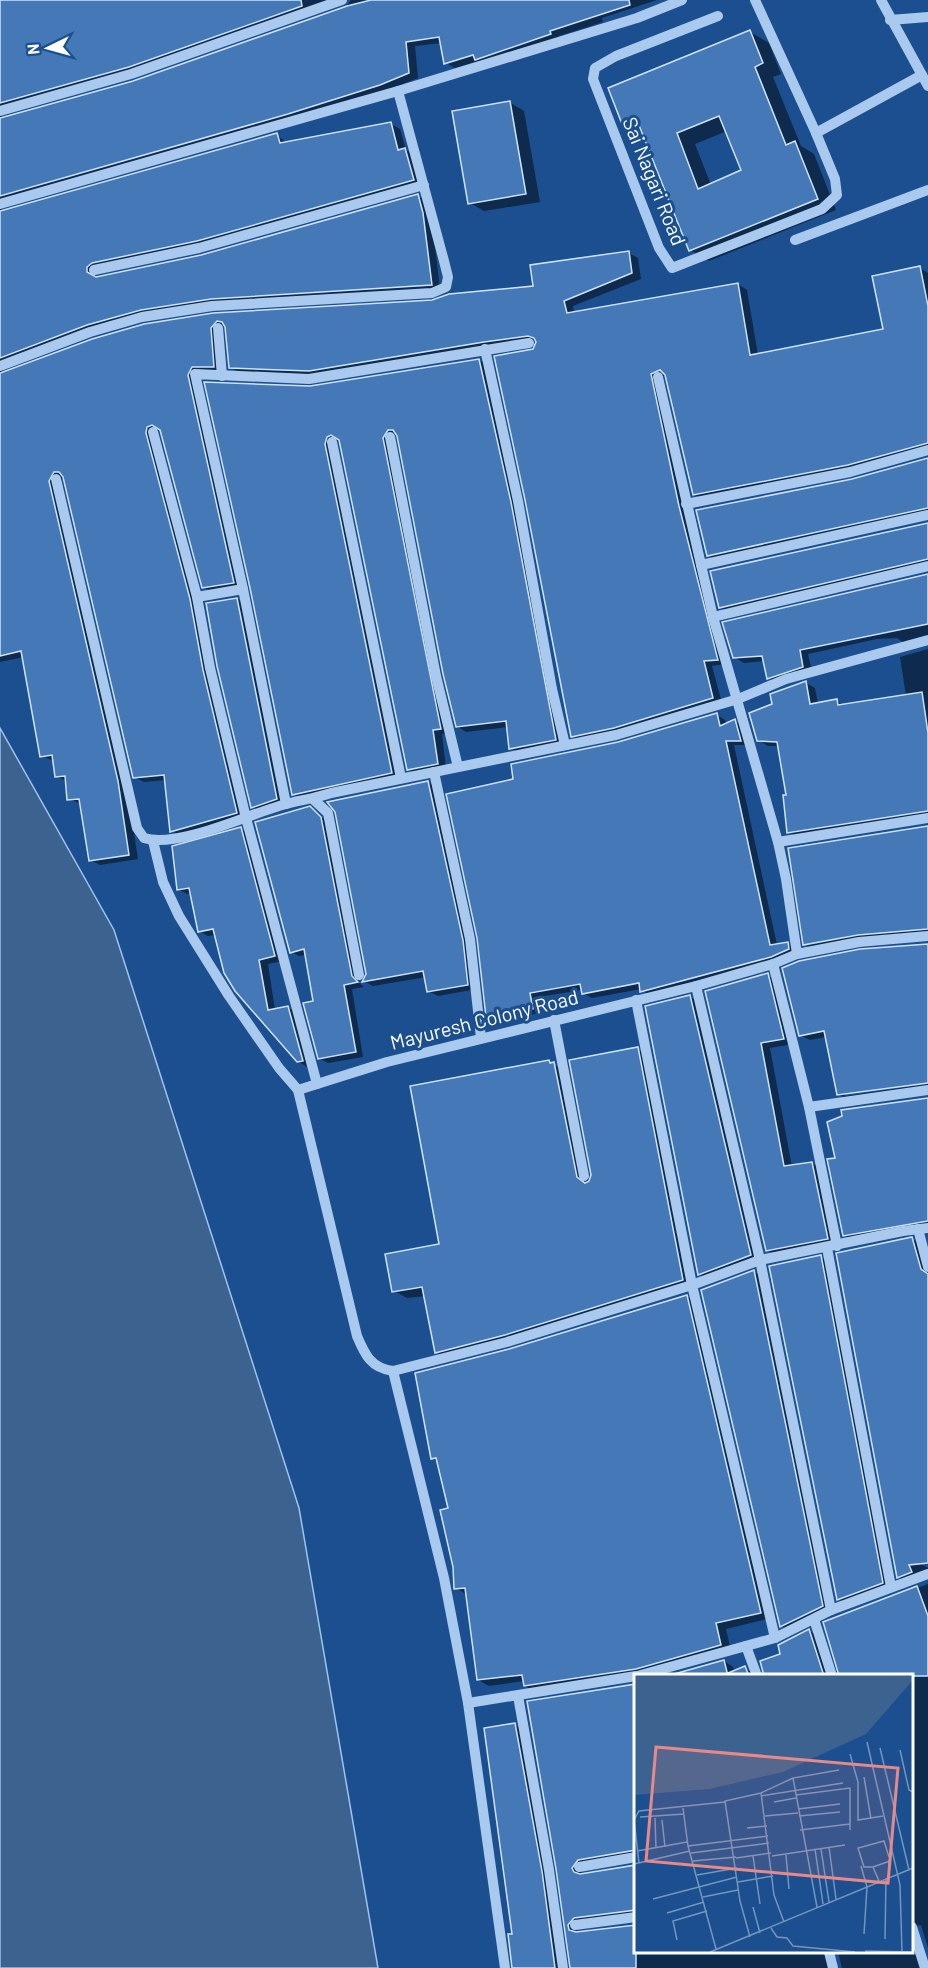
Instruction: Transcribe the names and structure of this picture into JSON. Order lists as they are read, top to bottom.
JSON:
{
  "streets": {
    "street": ["Sai Nagari Road", "Mayuresh Colony Road"]
  },
  "north": "left"
}
